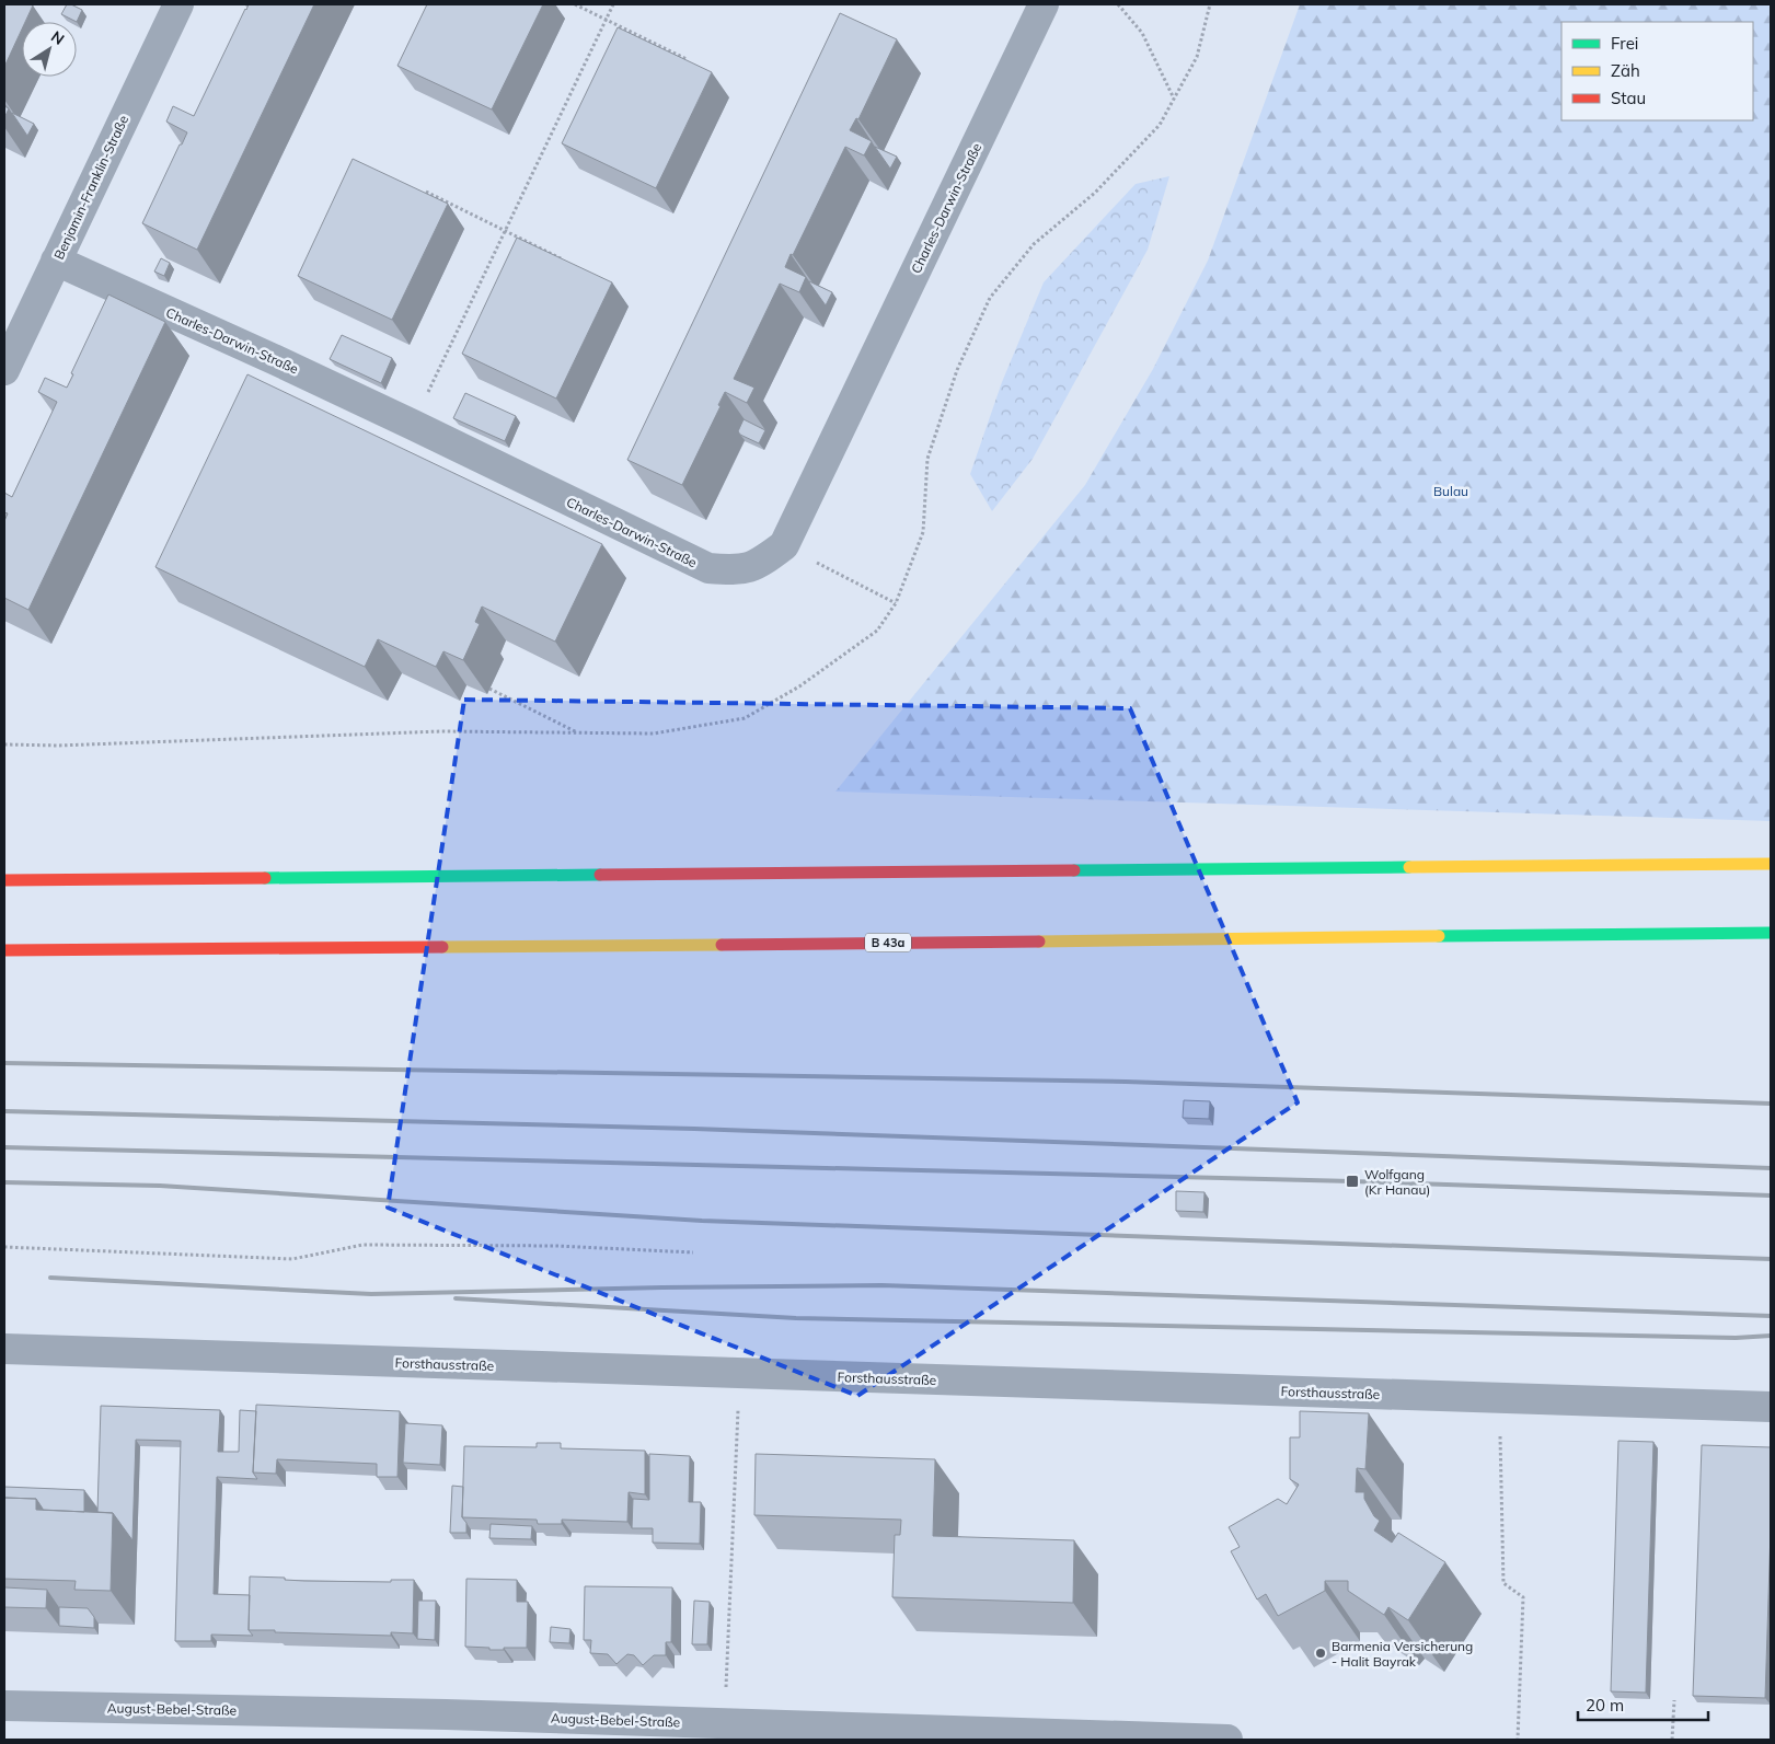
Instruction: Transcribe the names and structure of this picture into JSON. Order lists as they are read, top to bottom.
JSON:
{
  "streets": {
    "highway": ["B 43a"],
    "street": [
      "Benjamin-Franklin-Straße",
      "Charles-Darwin-Straße",
      "Forsthausstraße",
      "August-Bebel-Straße"
    ]
  },
  "crossings": [
    ["Benjamin-Franklin-Straße", "Charles-Darwin-Straße"]
  ],
  "parks": ["Bulau"],
  "places": {
    "transit": ["Wolfgang (Kr Hanau)"],
    "other": ["Barmenia Versicherung - Halit Bayrak"]
  },
  "legend": ["Frei", "Zäh", "Stau"],
  "scale_bar": "20 m",
  "north": "top right"
}
